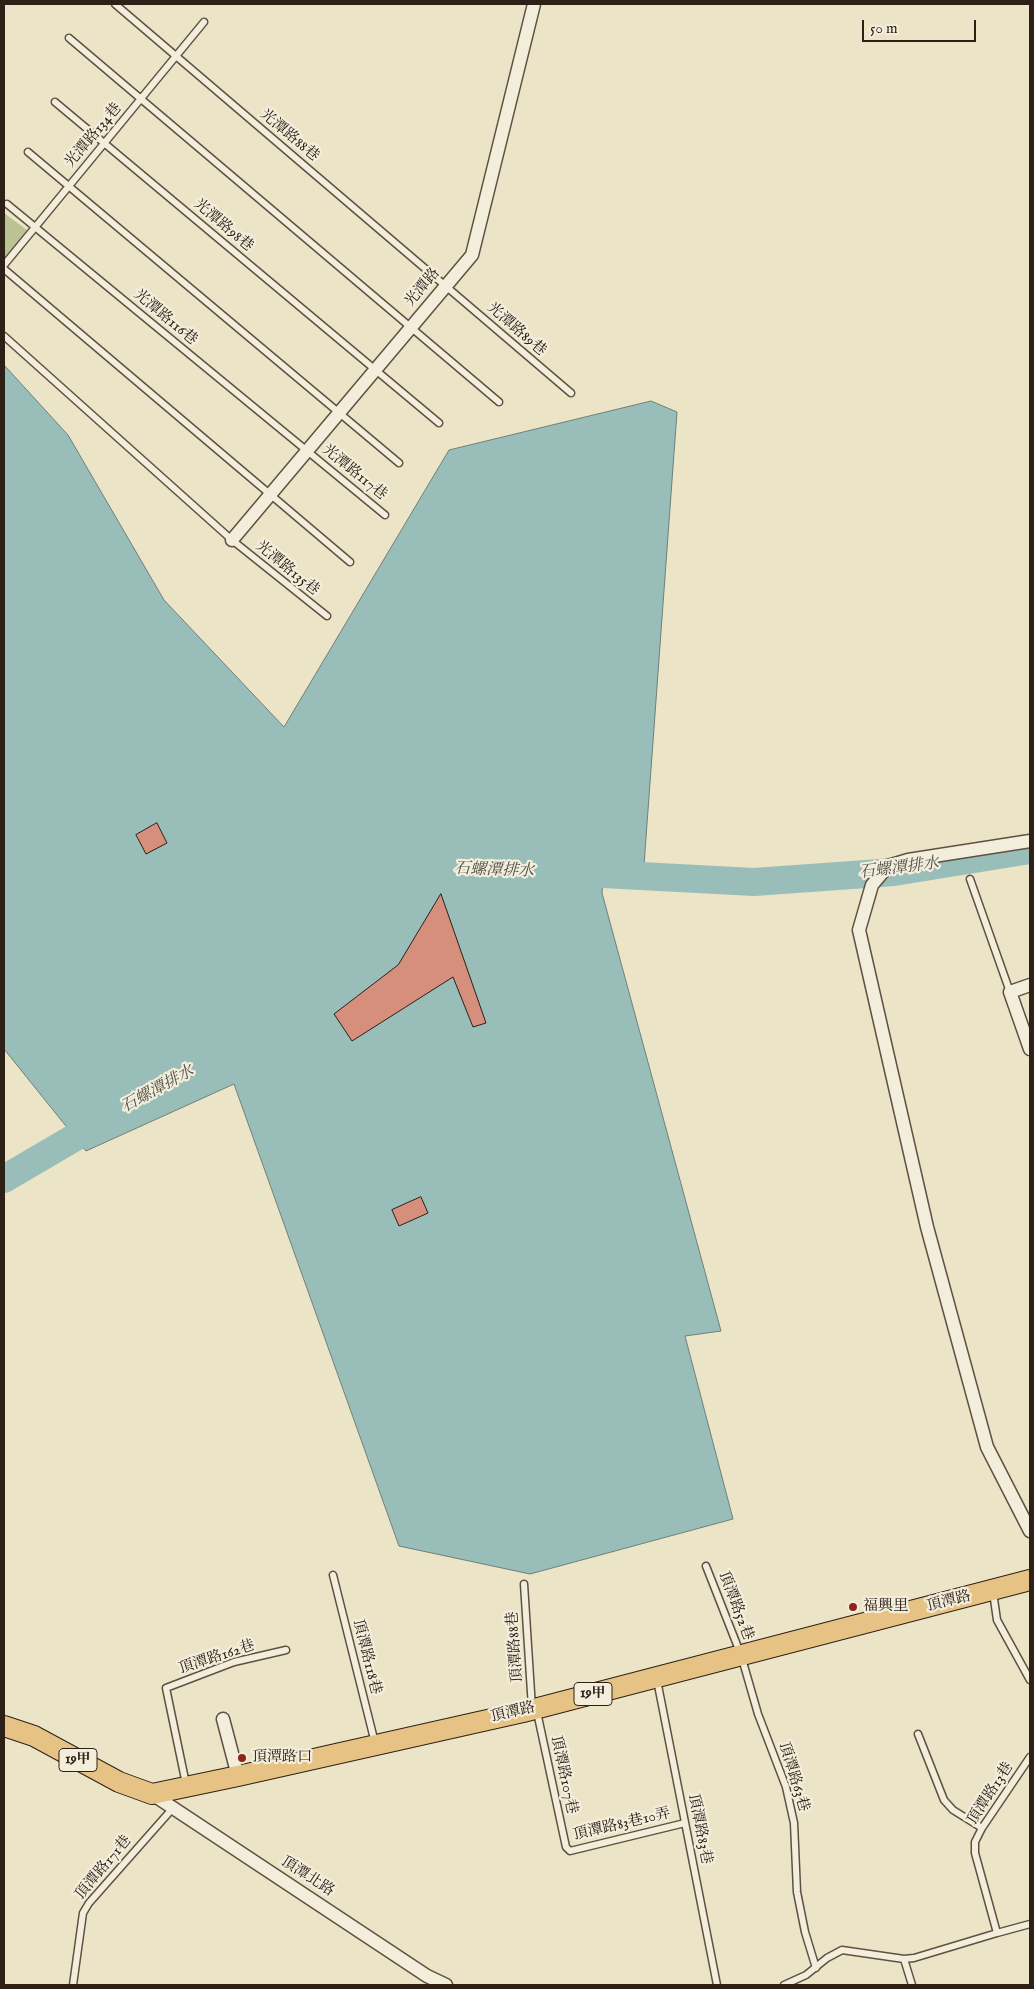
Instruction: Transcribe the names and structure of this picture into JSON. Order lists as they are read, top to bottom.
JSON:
{
  "streets": {
    "main road": ["頂潭路", "19甲"],
    "street": ["光潭路", "頂潭北路"],
    "lane": [
      "光潭路134巷",
      "光潭路88巷",
      "光潭路98巷",
      "光潭路116巷",
      "光潭路89巷",
      "光潭路117巷",
      "光潭路135巷",
      "頂潭路52巷",
      "頂潭路88巷",
      "頂潭路118巷",
      "頂潭路162巷",
      "頂潭路107巷",
      "頂潭路63巷",
      "頂潭路13巷",
      "頂潭路83巷10弄",
      "頂潭路83巷",
      "頂潭路171巷"
    ]
  },
  "crossings": [
    ["光潭路134巷", "光潭路88巷"],
    ["光潭路134巷", "光潭路98巷"],
    ["光潭路134巷", "光潭路116巷"],
    ["光潭路88巷", "光潭路"],
    ["光潭路88巷", "光潭路89巷"],
    ["光潭路98巷", "光潭路"],
    ["光潭路", "光潭路116巷"],
    ["光潭路", "光潭路89巷"],
    ["光潭路", "光潭路117巷"],
    ["光潭路", "光潭路135巷"],
    ["光潭路116巷", "光潭路117巷"],
    ["頂潭路", "頂潭路52巷"],
    ["頂潭路", "頂潭路88巷"],
    ["頂潭路", "頂潭路118巷"],
    ["頂潭路", "頂潭路162巷"],
    ["頂潭路", "19甲"],
    ["頂潭路", "頂潭路107巷"],
    ["頂潭路", "頂潭路63巷"],
    ["頂潭路", "頂潭路83巷"],
    ["頂潭路", "頂潭北路"],
    ["頂潭路52巷", "頂潭路63巷"],
    ["頂潭路88巷", "頂潭路107巷"],
    ["19甲", "頂潭北路"],
    ["頂潭路107巷", "頂潭路83巷10弄"],
    ["頂潭路83巷10弄", "頂潭路83巷"],
    ["頂潭路171巷", "頂潭北路"]
  ],
  "water": ["石螺潭排水"],
  "places": ["福興里", "頂潭路口"],
  "scale_bar": "50 m"
}
